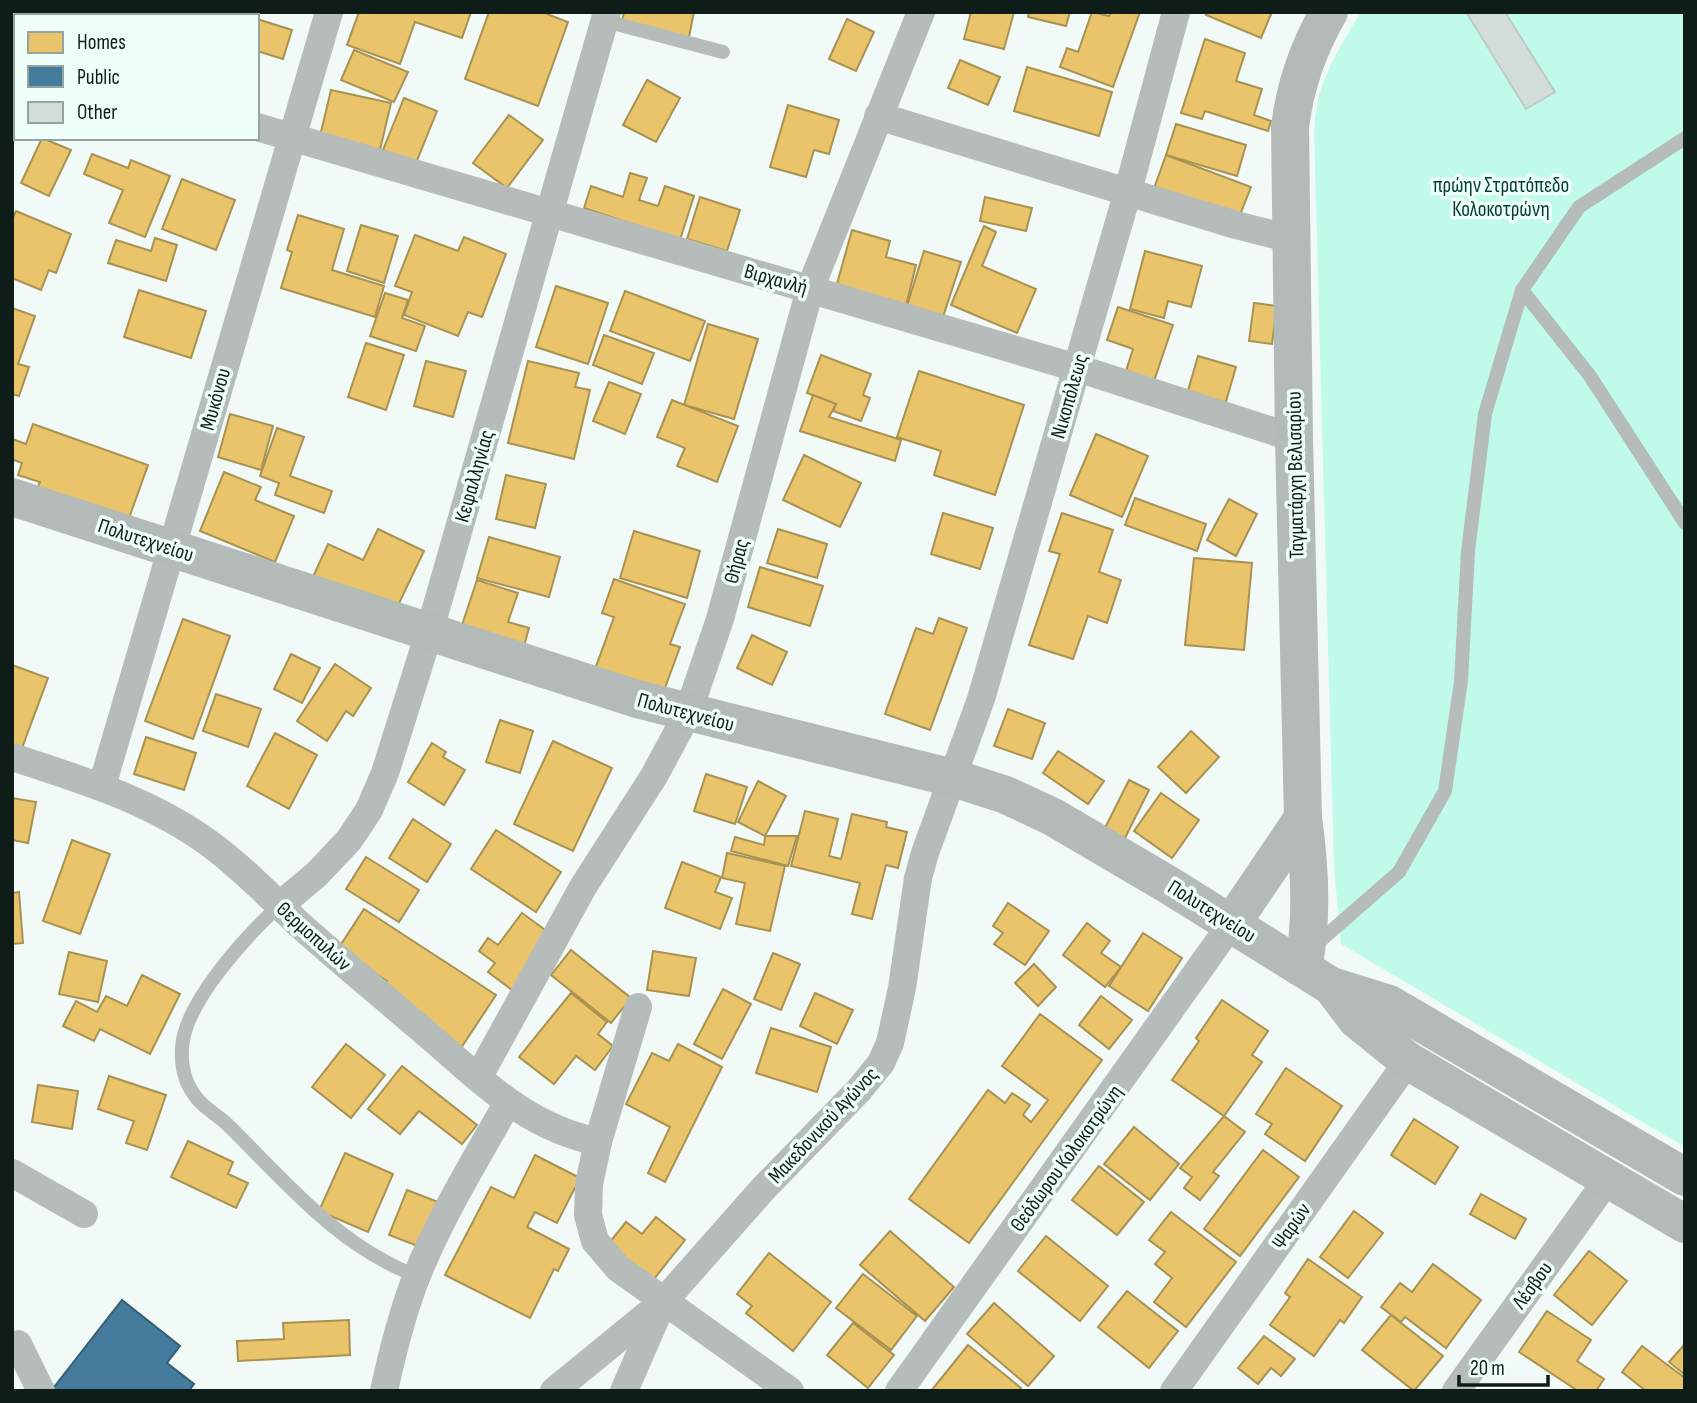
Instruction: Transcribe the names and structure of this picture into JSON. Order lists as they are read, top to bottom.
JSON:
{
  "streets": {
    "main road": ["Ταγματάρχη Βελισαρίου", "Πολυτεχνείου"],
    "street": [
      "Βιρχανλή",
      "Νικοπόλεως",
      "Μυκόνου",
      "Κεφαλληνίας",
      "Θήρας",
      "Θερμοπυλών",
      "Μακεδονικού Αγώνος",
      "Θεόδωρου Κολοκοτρώνη",
      "Ψαρών",
      "Λέσβου"
    ]
  },
  "crossings": [
    ["Βιρχανλή", "Νικοπόλεως"],
    ["Βιρχανλή", "Μυκόνου"],
    ["Βιρχανλή", "Ταγματάρχη Βελισαρίου"],
    ["Βιρχανλή", "Κεφαλληνίας"],
    ["Βιρχανλή", "Θήρας"],
    ["Νικοπόλεως", "Πολυτεχνείου"],
    ["Νικοπόλεως", "Μακεδονικού Αγώνος"],
    ["Μυκόνου", "Πολυτεχνείου"],
    ["Μυκόνου", "Θερμοπυλών"],
    ["Ταγματάρχη Βελισαρίου", "Πολυτεχνείου"],
    ["Κεφαλληνίας", "Πολυτεχνείου"],
    ["Κεφαλληνίας", "Θερμοπυλών"],
    ["Πολυτεχνείου", "Θήρας"],
    ["Πολυτεχνείου", "Μακεδονικού Αγώνος"],
    ["Πολυτεχνείου", "Θεόδωρου Κολοκοτρώνη"],
    ["Πολυτεχνείου", "Ψαρών"],
    ["Πολυτεχνείου", "Λέσβου"],
    ["Θήρας", "Θερμοπυλών"]
  ],
  "parks": ["πρώην Στρατόπεδο Κολοκοτρώνη"],
  "legend": ["Homes", "Public", "Other"],
  "scale_bar": "20 m"
}
